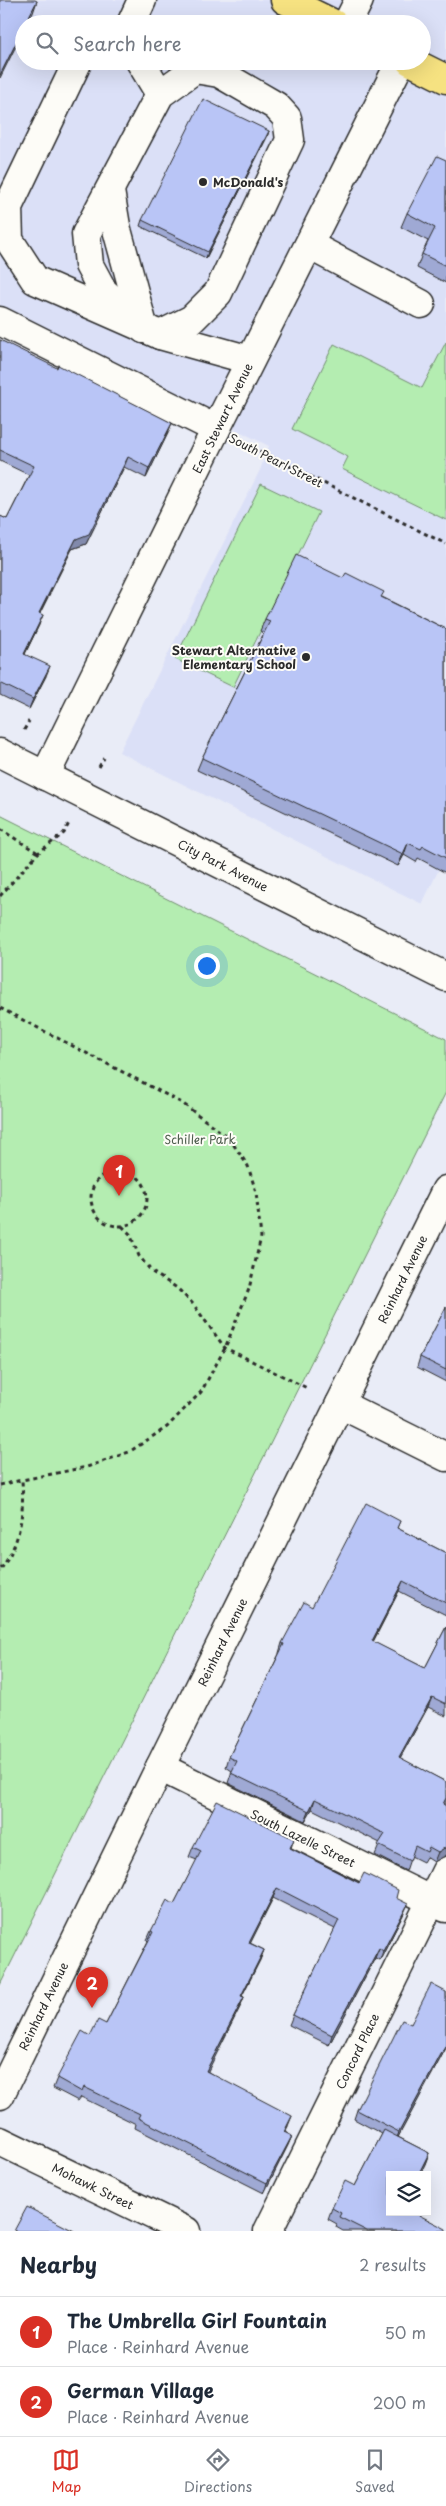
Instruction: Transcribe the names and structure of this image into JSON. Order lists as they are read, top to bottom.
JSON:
{
  "streets": {
    "street": [
      "East Stewart Avenue",
      "South Pearl Street",
      "City Park Avenue",
      "Reinhard Avenue",
      "South Lazelle Street",
      "Concord Place",
      "Mohawk Street"
    ]
  },
  "crossings": [
    ["East Stewart Avenue", "South Pearl Street"],
    ["East Stewart Avenue", "City Park Avenue"],
    ["Reinhard Avenue", "South Lazelle Street"],
    ["South Lazelle Street", "Concord Place"]
  ],
  "parks": ["Schiller Park"],
  "places": ["McDonald's", "Stewart Alternative Elementary School"],
  "page": {
    "search": "Search here",
    "pins": ["1", "2"],
    "heading": ["Nearby", "2 results"],
    "list": [
      {
        "mark": "1",
        "name": "The Umbrella Girl Fountain",
        "note": "Place · Reinhard Avenue",
        "value": "50 m"
      },
      {
        "mark": "2",
        "name": "German Village",
        "note": "Place · Reinhard Avenue",
        "value": "200 m"
      }
    ],
    "nav": ["Map", "Directions", "Saved"]
  }
}
